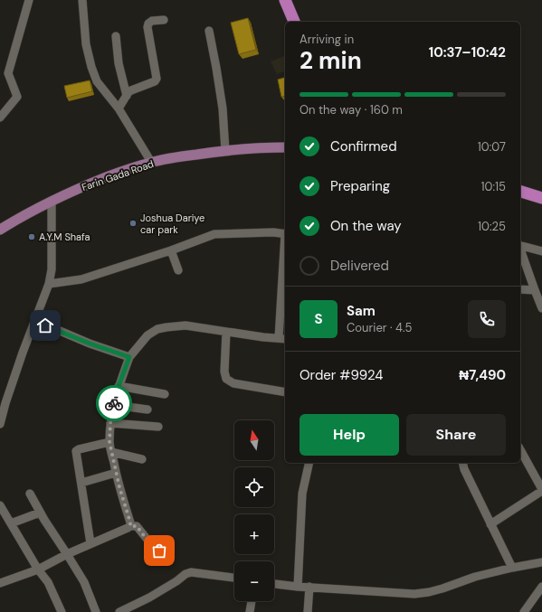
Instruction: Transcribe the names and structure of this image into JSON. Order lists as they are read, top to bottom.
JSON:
{
  "streets": {
    "main road": ["Farin Gada Road"]
  },
  "places": ["Joshua Dariye car park", "A.Y.M Shafa"],
  "north": "top",
  "page": {
    "heading": ["2 min", "Arriving in", "10:37–10:42"],
    "panel": [
      "Sam",
      "Courier · 4.5",
      "Order #9924",
      "₦7,490"
    ],
    "bar": "On the way · 160 m",
    "list": [
      ["Confirmed", "10:07"],
      ["Preparing", "10:15"],
      ["On the way", "10:25"],
      "Delivered"
    ],
    "round": "S",
    "buttons": ["Help", "Share"],
    "map_buttons": ["+", "−"]
  }
}
